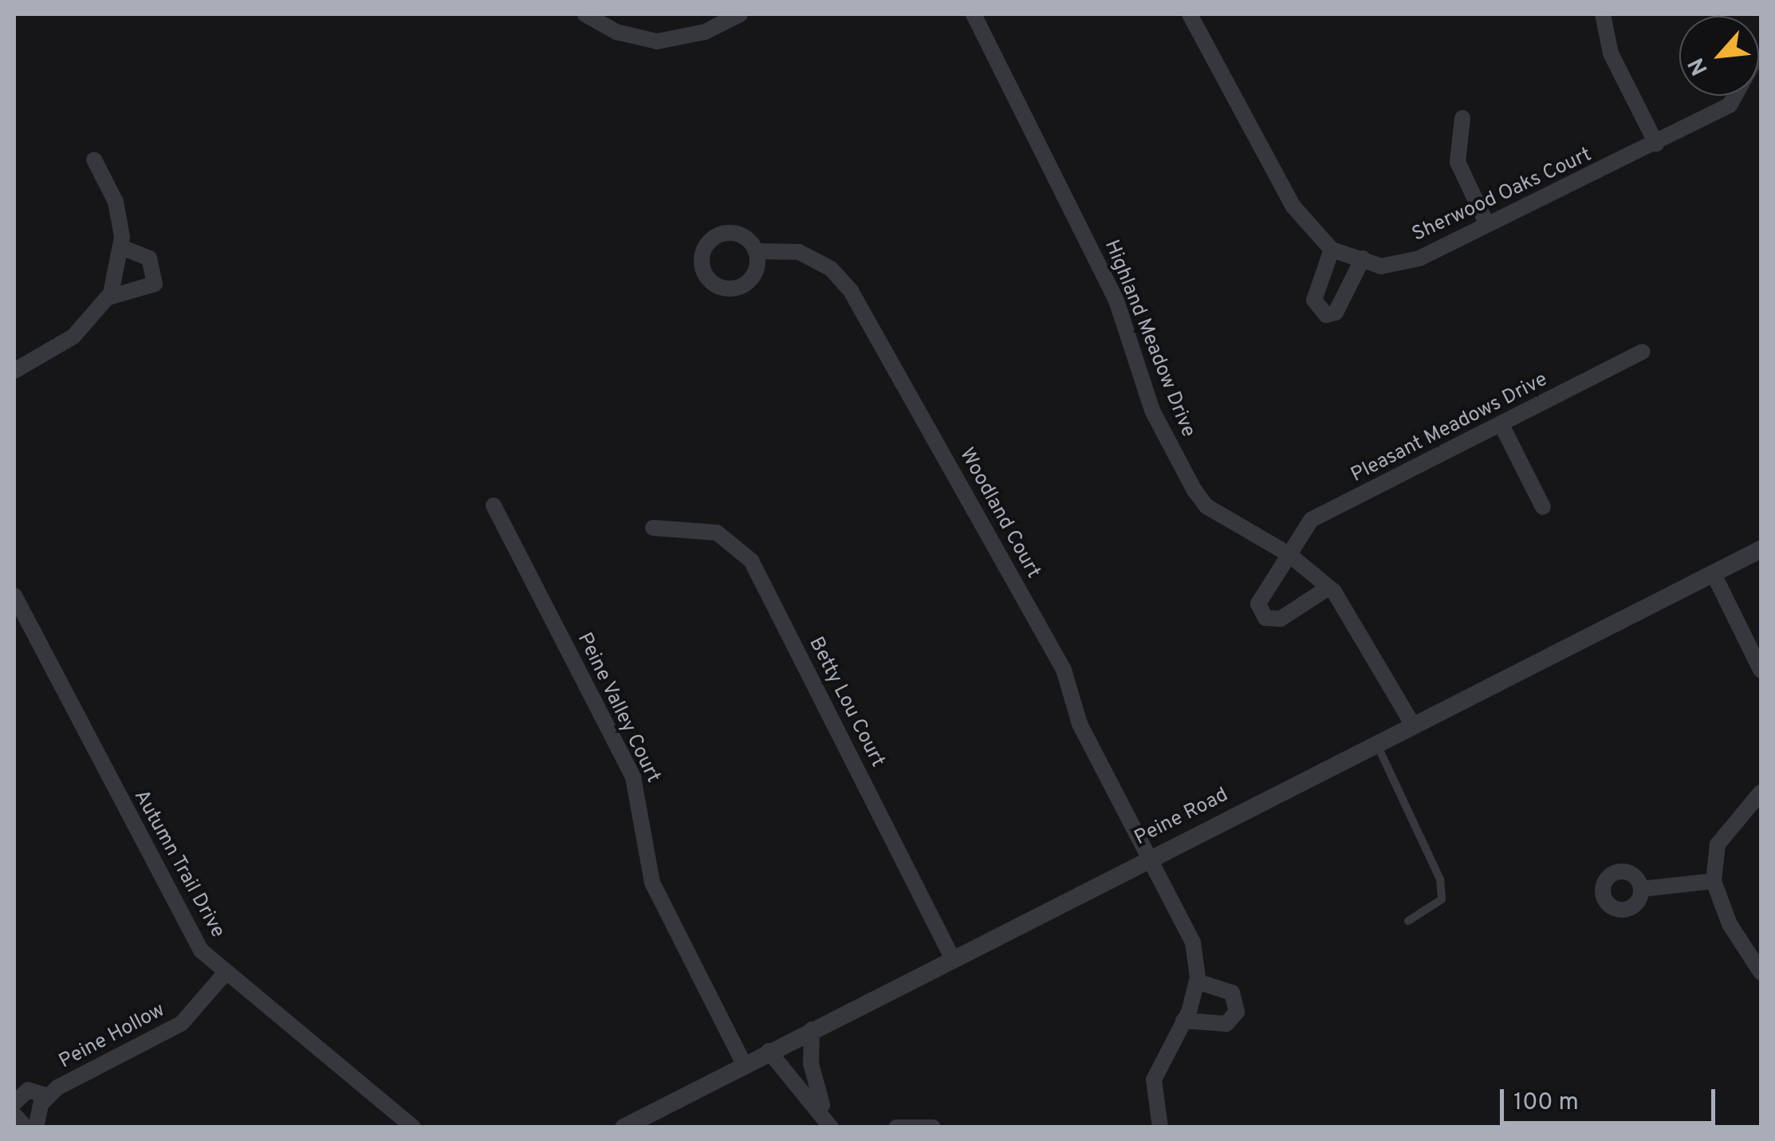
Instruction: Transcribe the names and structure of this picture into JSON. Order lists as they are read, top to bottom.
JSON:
{
  "streets": {
    "street": [
      "Sherwood Oaks Court",
      "Highland Meadow Drive",
      "Pleasant Meadows Drive",
      "Woodland Court",
      "Betty Lou Court",
      "Peine Valley Court",
      "Peine Road",
      "Autumn Trail Drive",
      "Peine Hollow"
    ]
  },
  "crossings": [
    ["Highland Meadow Drive", "Pleasant Meadows Drive"],
    ["Highland Meadow Drive", "Peine Road"],
    ["Woodland Court", "Peine Road"],
    ["Betty Lou Court", "Peine Road"],
    ["Peine Valley Court", "Peine Road"],
    ["Autumn Trail Drive", "Peine Hollow"]
  ],
  "scale_bar": "100 m",
  "north": "bottom left"
}
